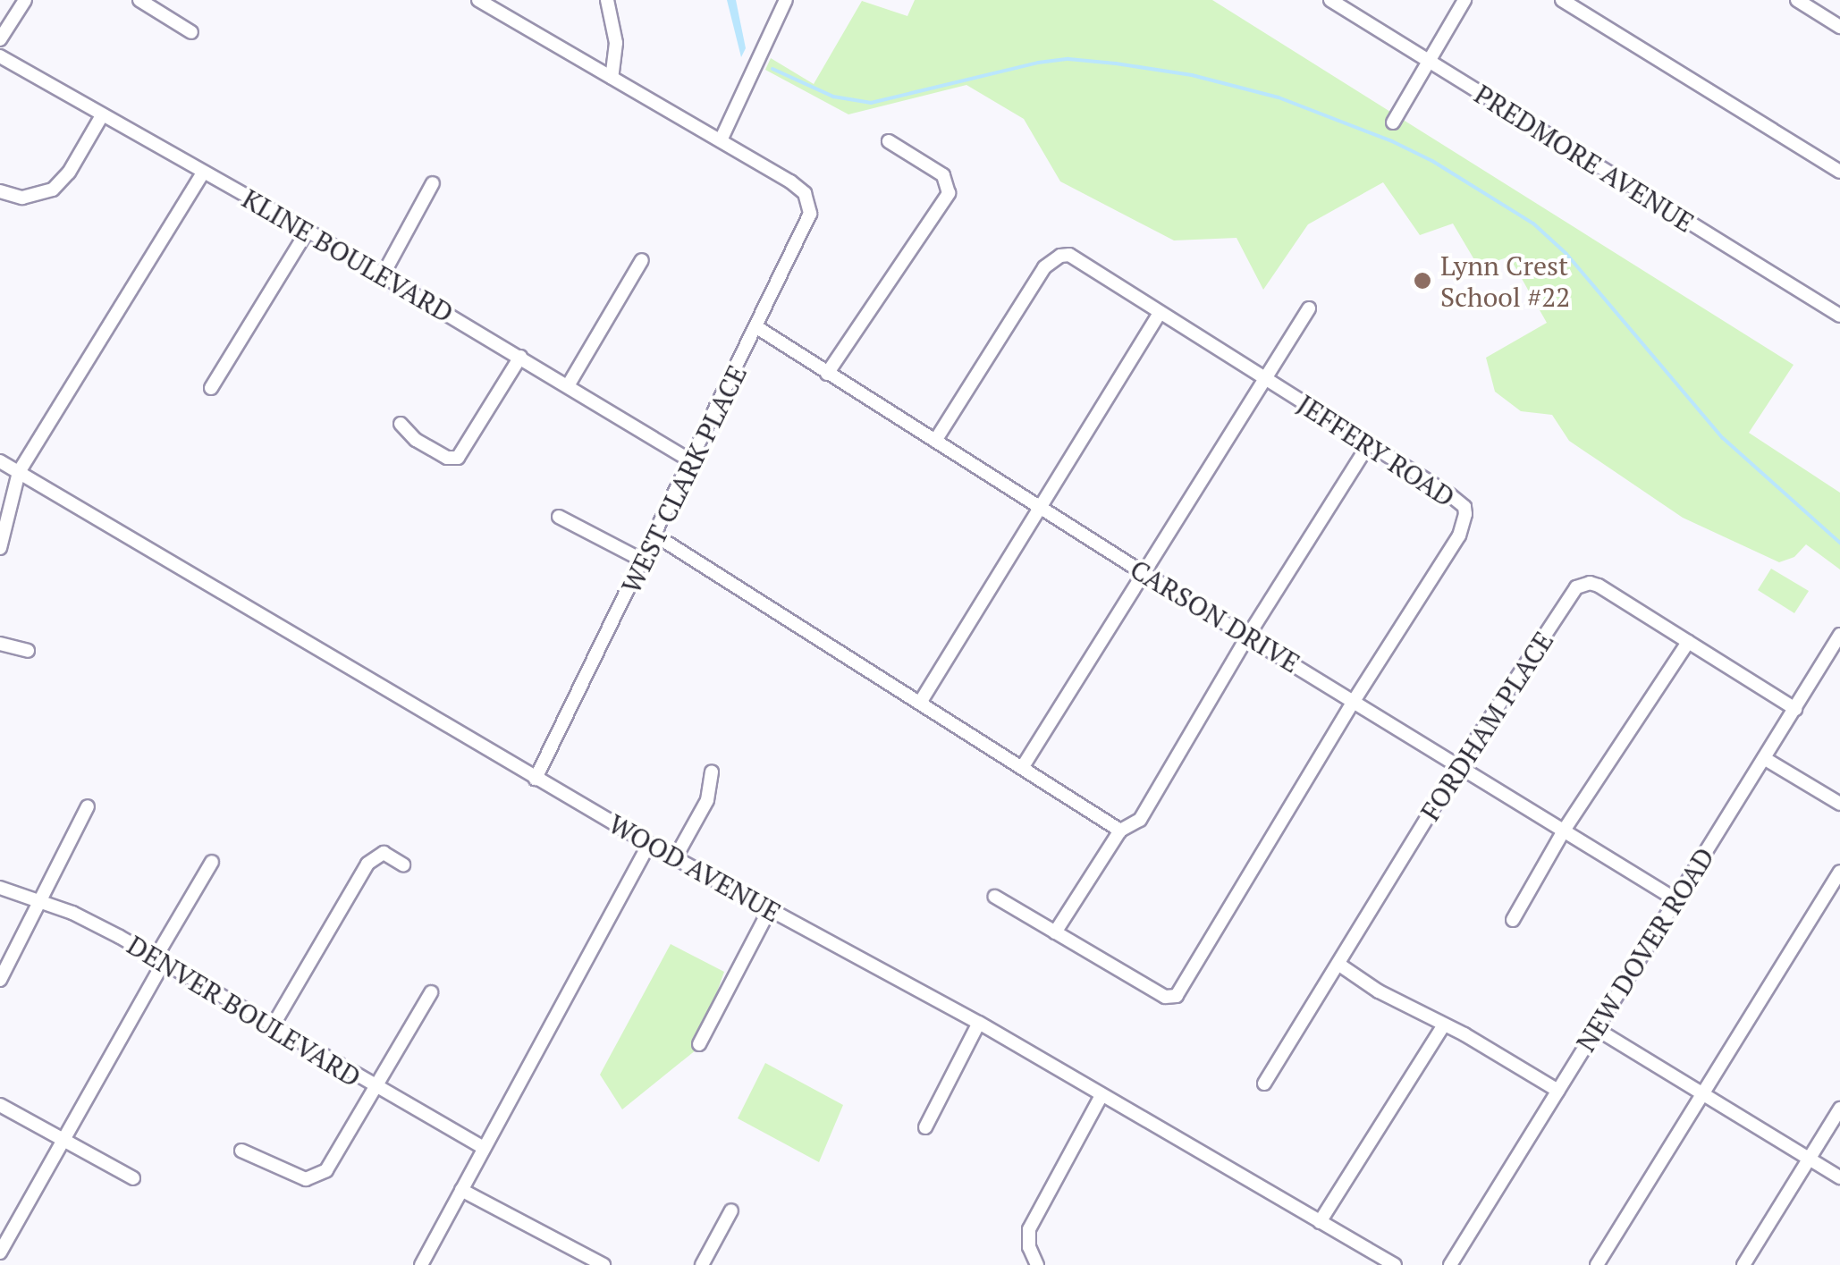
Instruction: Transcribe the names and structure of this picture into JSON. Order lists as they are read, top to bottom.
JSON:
{
  "streets": {
    "street": [
      "PREDMORE AVENUE",
      "KLINE BOULEVARD",
      "JEFFERY ROAD",
      "WEST CLARK PLACE",
      "CARSON DRIVE",
      "FORDHAM PLACE",
      "WOOD AVENUE",
      "NEW DOVER ROAD",
      "DENVER BOULEVARD"
    ]
  },
  "crossings": [
    ["KLINE BOULEVARD", "WEST CLARK PLACE"],
    ["JEFFERY ROAD", "CARSON DRIVE"],
    ["WEST CLARK PLACE", "CARSON DRIVE"],
    ["WEST CLARK PLACE", "WOOD AVENUE"],
    ["CARSON DRIVE", "FORDHAM PLACE"],
    ["CARSON DRIVE", "NEW DOVER ROAD"],
    ["FORDHAM PLACE", "NEW DOVER ROAD"]
  ],
  "places": ["Lynn Crest School #22"]
}
